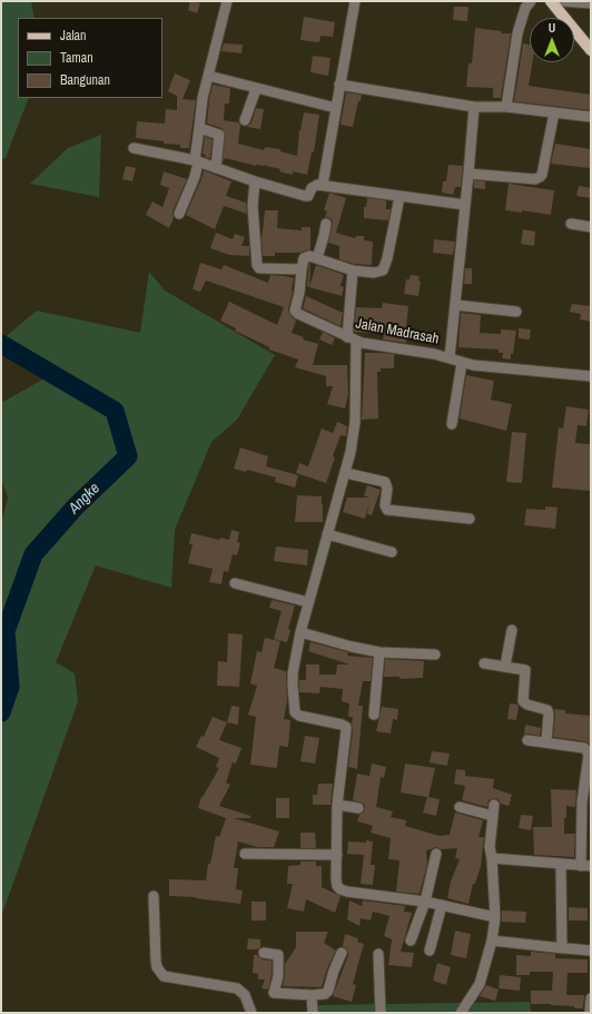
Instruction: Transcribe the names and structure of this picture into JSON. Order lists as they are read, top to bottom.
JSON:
{
  "streets": {
    "street": ["Jalan Madrasah"]
  },
  "water": ["Angke"],
  "legend": ["Jalan", "Taman", "Bangunan"],
  "north": "top"
}
